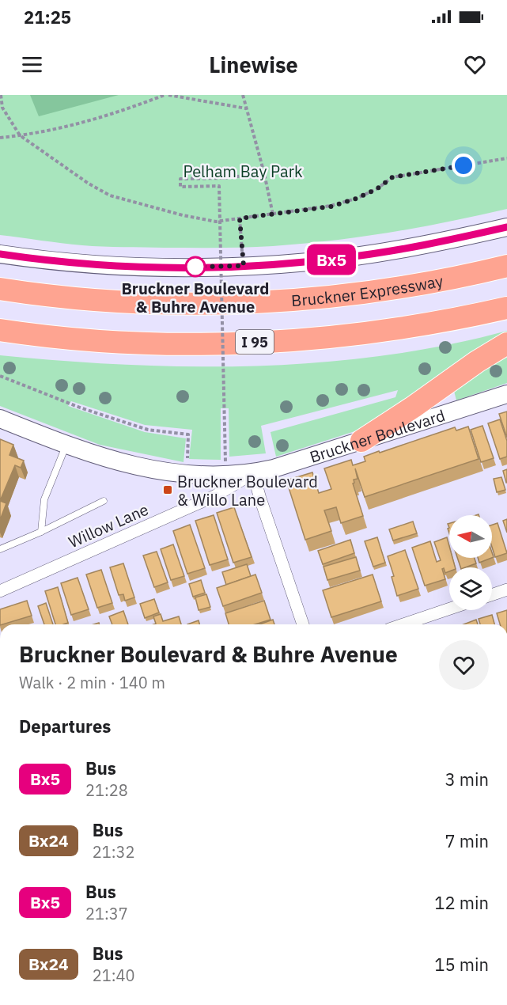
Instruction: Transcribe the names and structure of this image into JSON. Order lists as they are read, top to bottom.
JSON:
{
  "streets": {
    "highway": ["Bruckner Expressway", "I 95"],
    "main road": ["Bruckner Boulevard"],
    "street": ["Willow Lane"]
  },
  "crossings": [
    ["Bruckner Boulevard", "Willow Lane"]
  ],
  "parks": ["Pelham Bay Park"],
  "places": {
    "other": ["Bruckner Boulevard & Buhre Avenue"],
    "transit": ["Bruckner Boulevard & Willo Lane"]
  },
  "lines": ["bus line Bx5"],
  "north": "left",
  "page": {
    "status": "21:25",
    "header": "Linewise",
    "on_map": "Bx5",
    "heading": [
      ["Bruckner Boulevard & Buhre Avenue", "Walk · 2 min · 140 m"],
      "Departures"
    ],
    "list": [
      {
        "mark": "Bx5",
        "name": "Bus",
        "note": "21:28",
        "value": "3 min"
      },
      {
        "mark": "Bx24",
        "name": "Bus",
        "note": "21:32",
        "value": "7 min"
      },
      {
        "mark": "Bx5",
        "name": "Bus",
        "note": "21:37",
        "value": "12 min"
      },
      {
        "mark": "Bx24",
        "name": "Bus",
        "note": "21:40",
        "value": "15 min"
      }
    ]
  }
}
